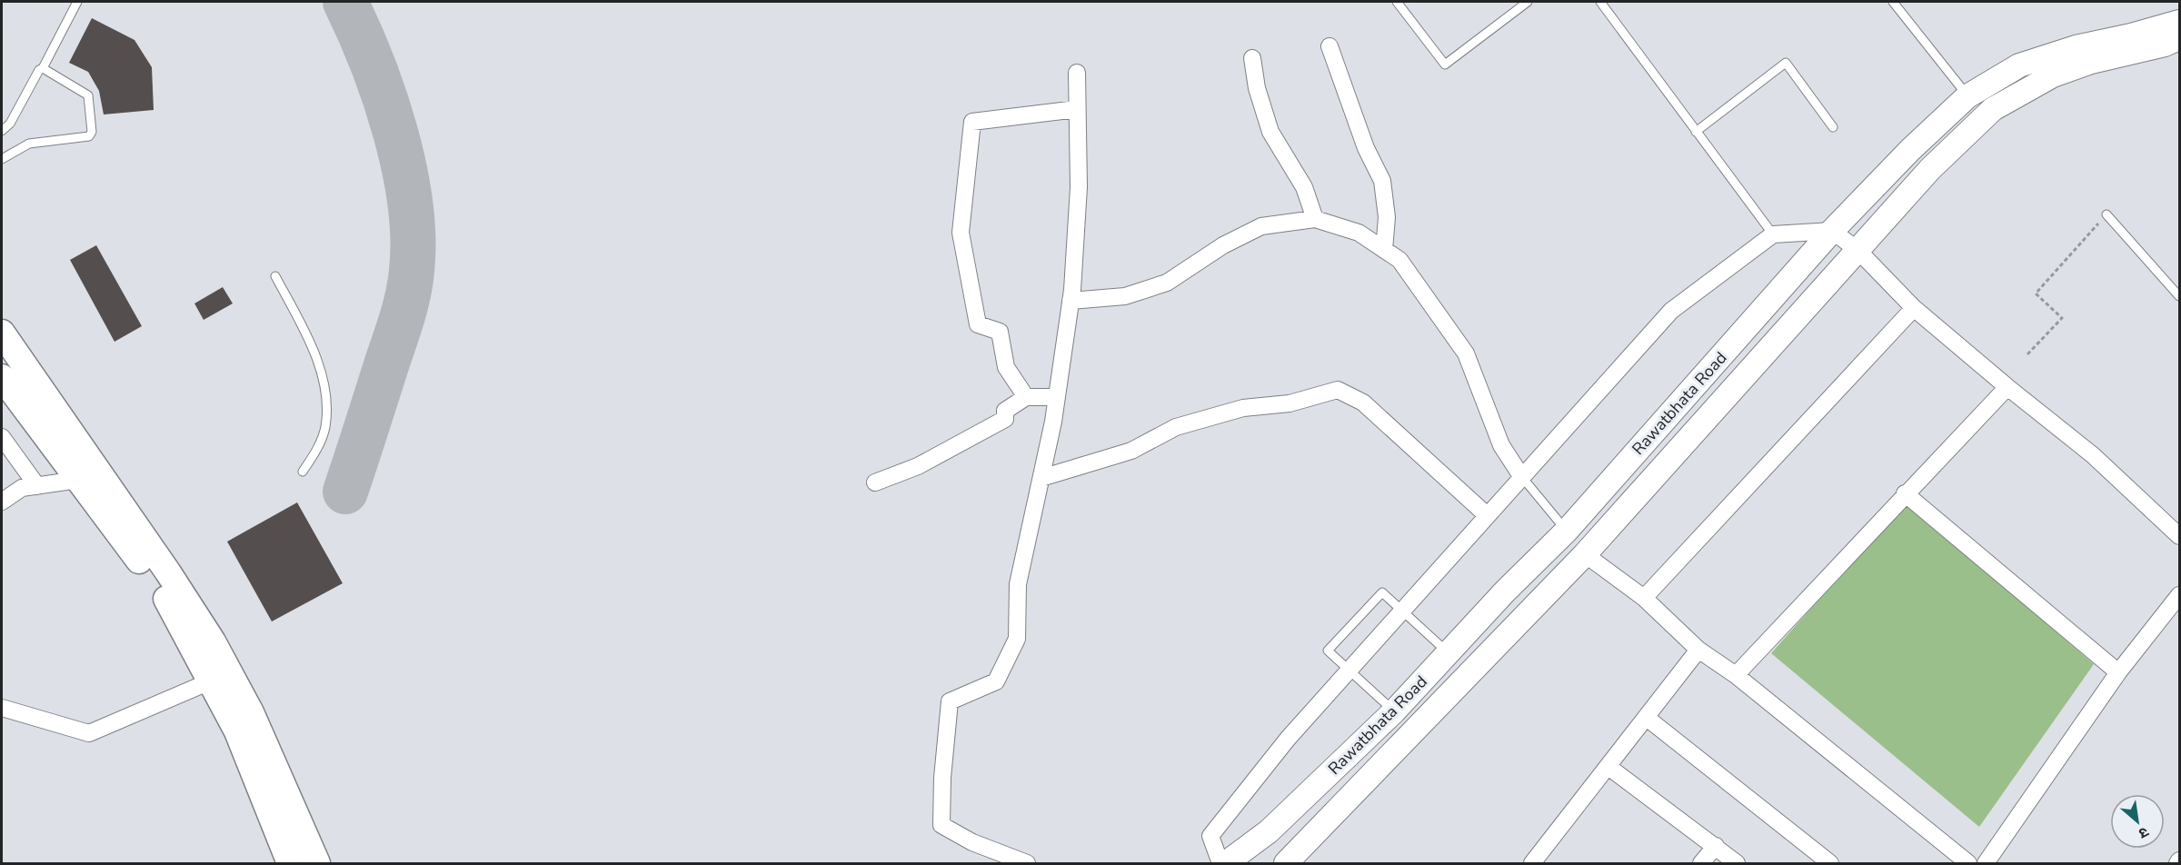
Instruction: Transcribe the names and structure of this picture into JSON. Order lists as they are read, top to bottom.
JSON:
{
  "streets": {
    "main road": ["Rawatbhata Road"]
  },
  "north": "bottom right"
}
